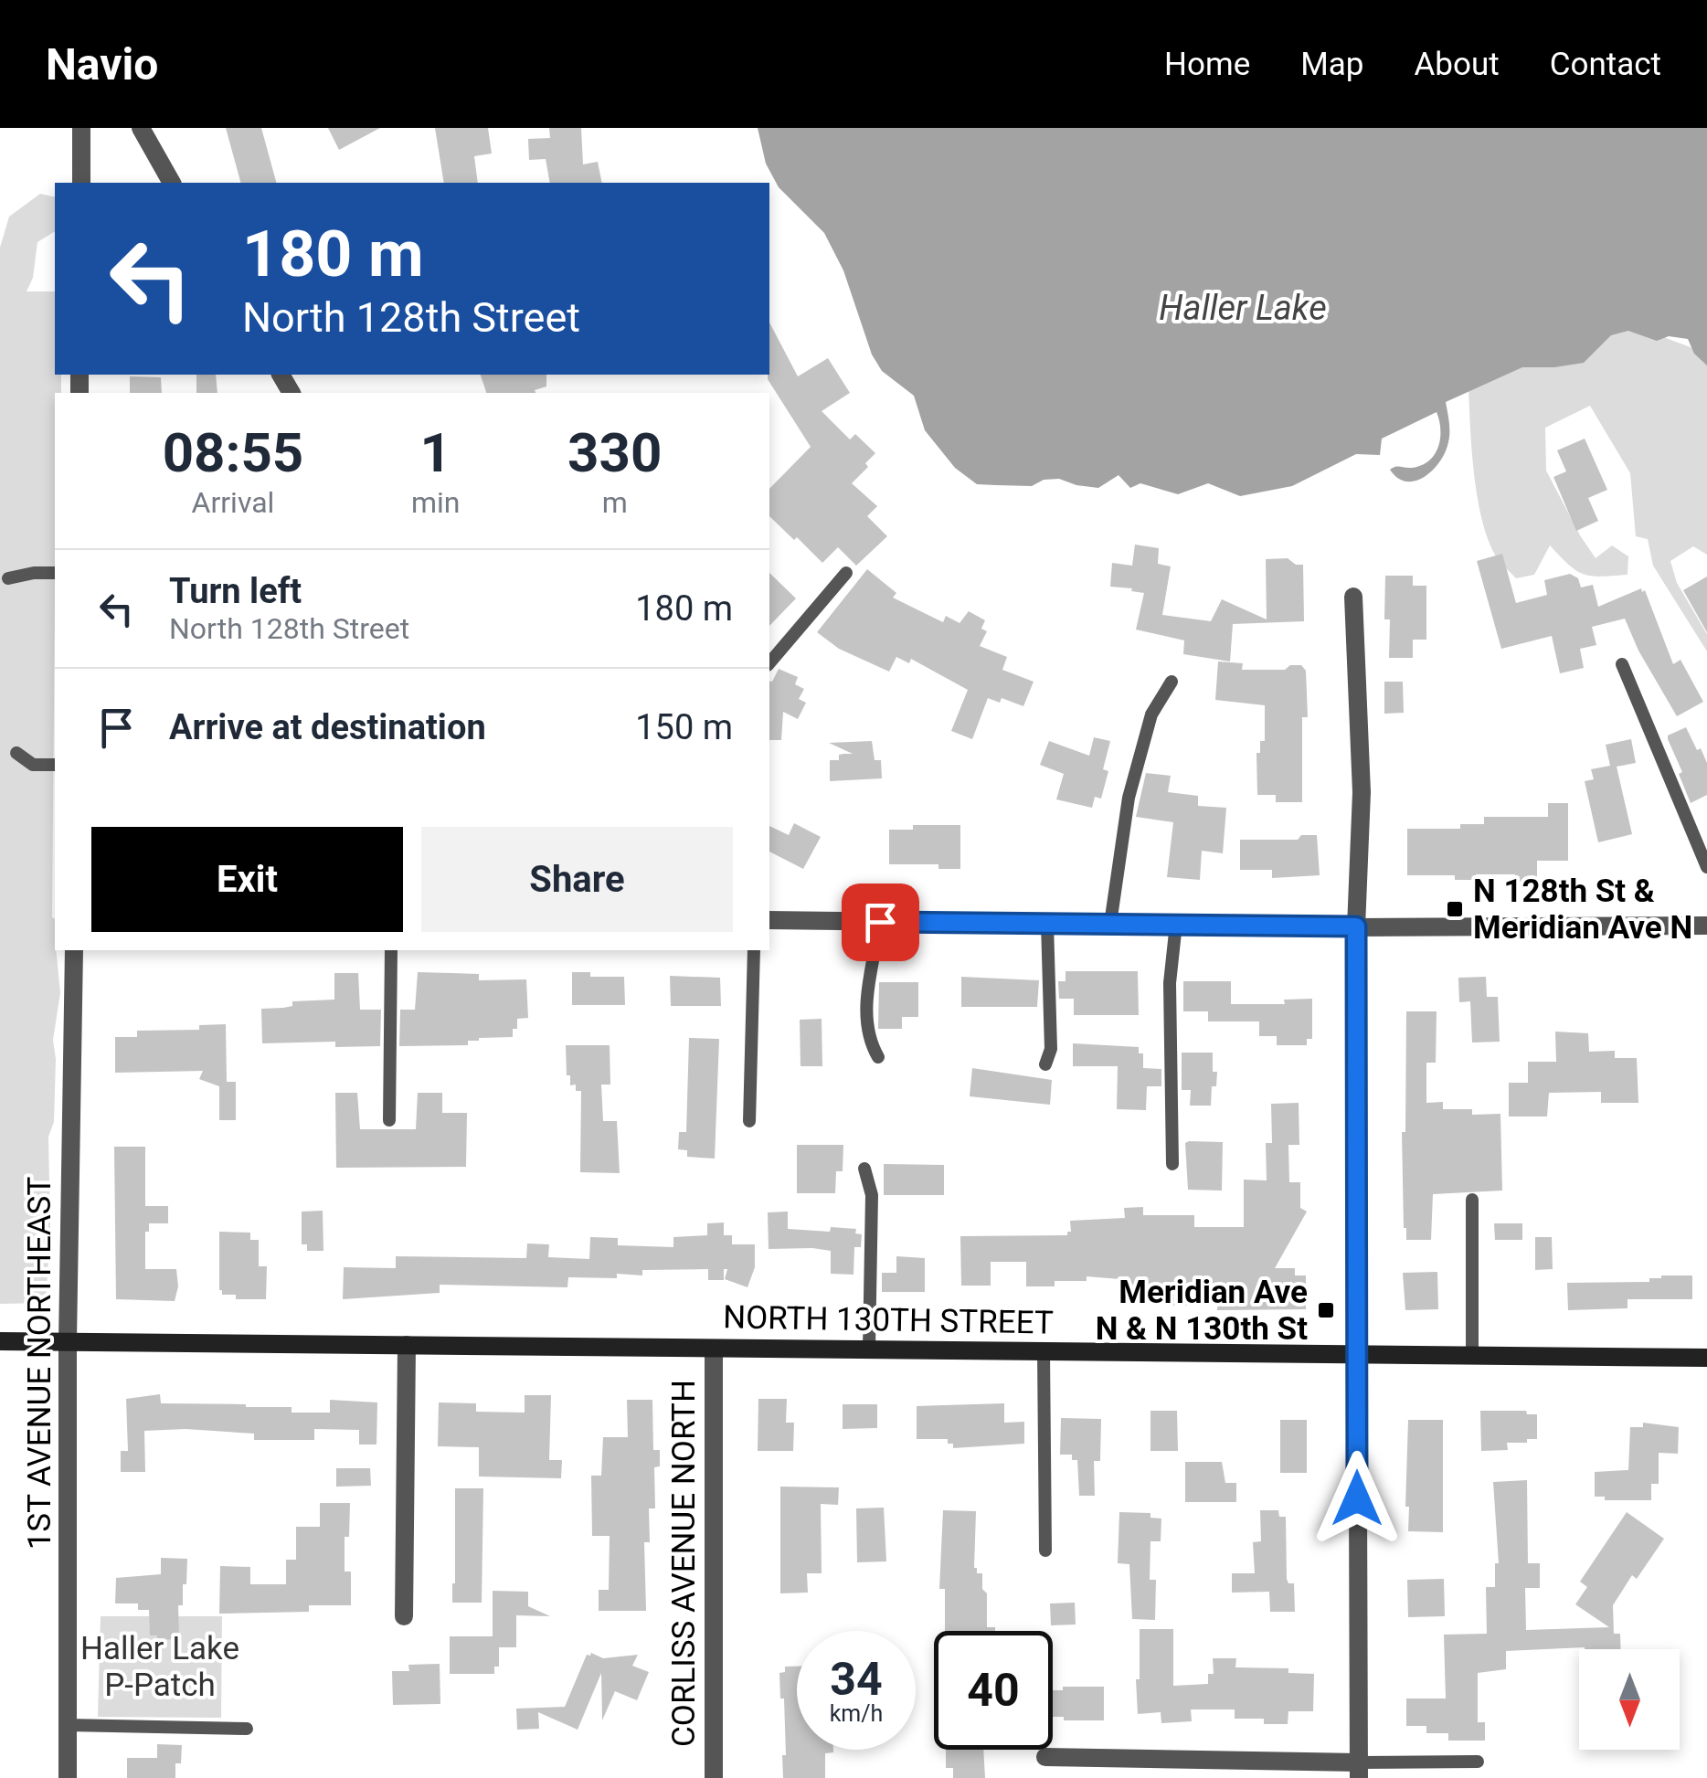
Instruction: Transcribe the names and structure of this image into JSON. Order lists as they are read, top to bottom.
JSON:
{
  "streets": {
    "main road": ["NORTH 130TH STREET"],
    "street": ["1ST AVENUE NORTHEAST", "CORLISS AVENUE NORTH"]
  },
  "crossings": [
    ["NORTH 130TH STREET", "1ST AVENUE NORTHEAST"],
    ["NORTH 130TH STREET", "CORLISS AVENUE NORTH"]
  ],
  "water": ["Haller Lake"],
  "parks": ["Haller Lake P-Patch"],
  "places": {
    "transit": ["N 128th St & Meridian Ave N", "Meridian Ave N & N 130th St"]
  },
  "north": "bottom",
  "page": {
    "header": "Navio",
    "nav": [
      "Home",
      "Map",
      "About",
      "Contact"
    ],
    "turn": ["180 m", "North 128th Street"],
    "eta": [
      "08:55",
      "Arrival",
      "1",
      "min",
      "330",
      "m"
    ],
    "list": [
      {
        "name": "Turn left",
        "note": "North 128th Street",
        "value": "180 m"
      },
      {
        "name": "Arrive at destination",
        "value": "150 m"
      }
    ],
    "buttons": ["Exit", "Share"],
    "speed": "34 km/h",
    "limit": "40"
  }
}
